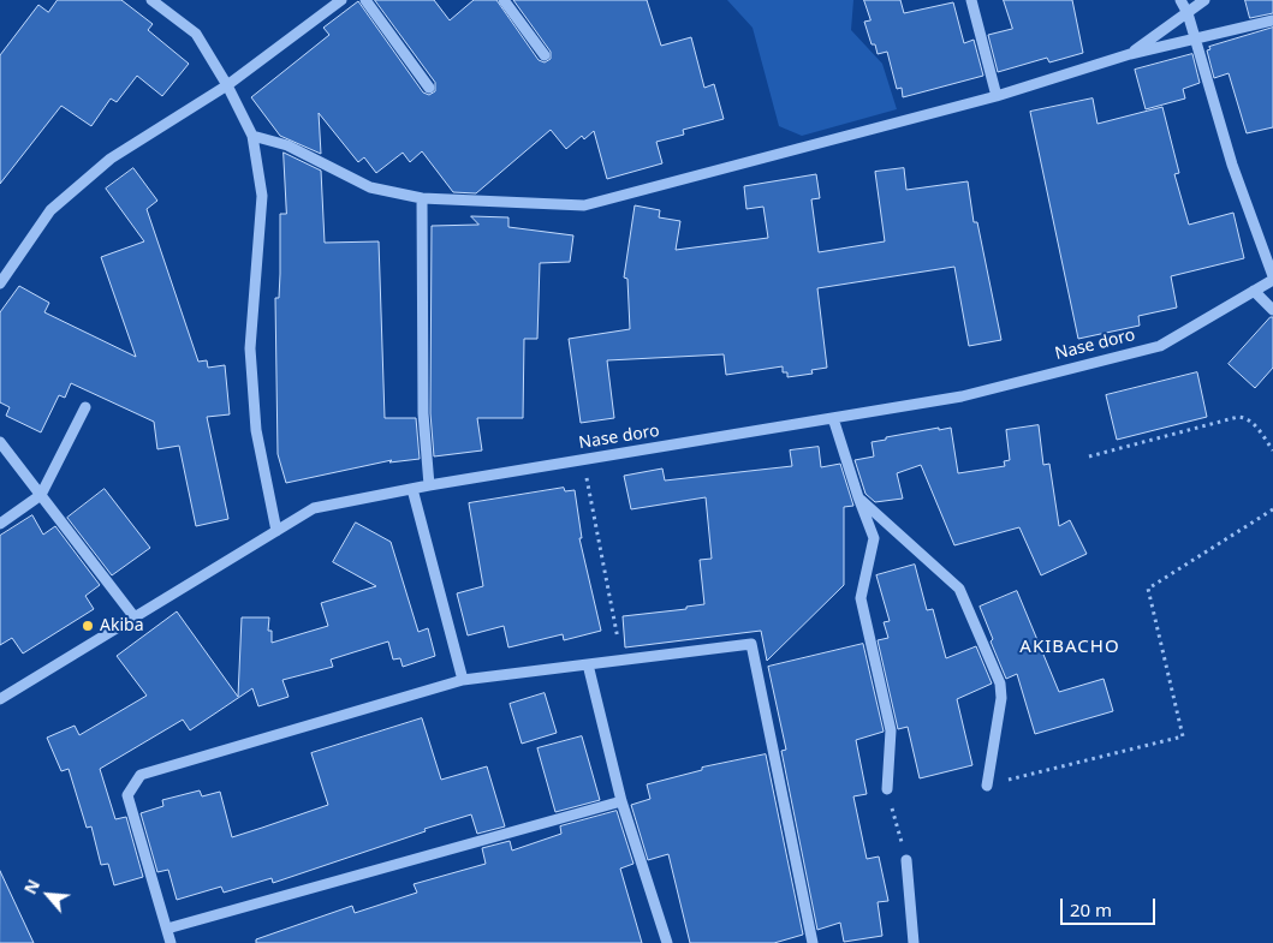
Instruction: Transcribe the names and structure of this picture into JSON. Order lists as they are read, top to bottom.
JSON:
{
  "streets": {
    "street": ["Nase doro"]
  },
  "districts": ["AKIBACHO"],
  "places": ["Akiba"],
  "scale_bar": "20 m",
  "north": "top left"
}
